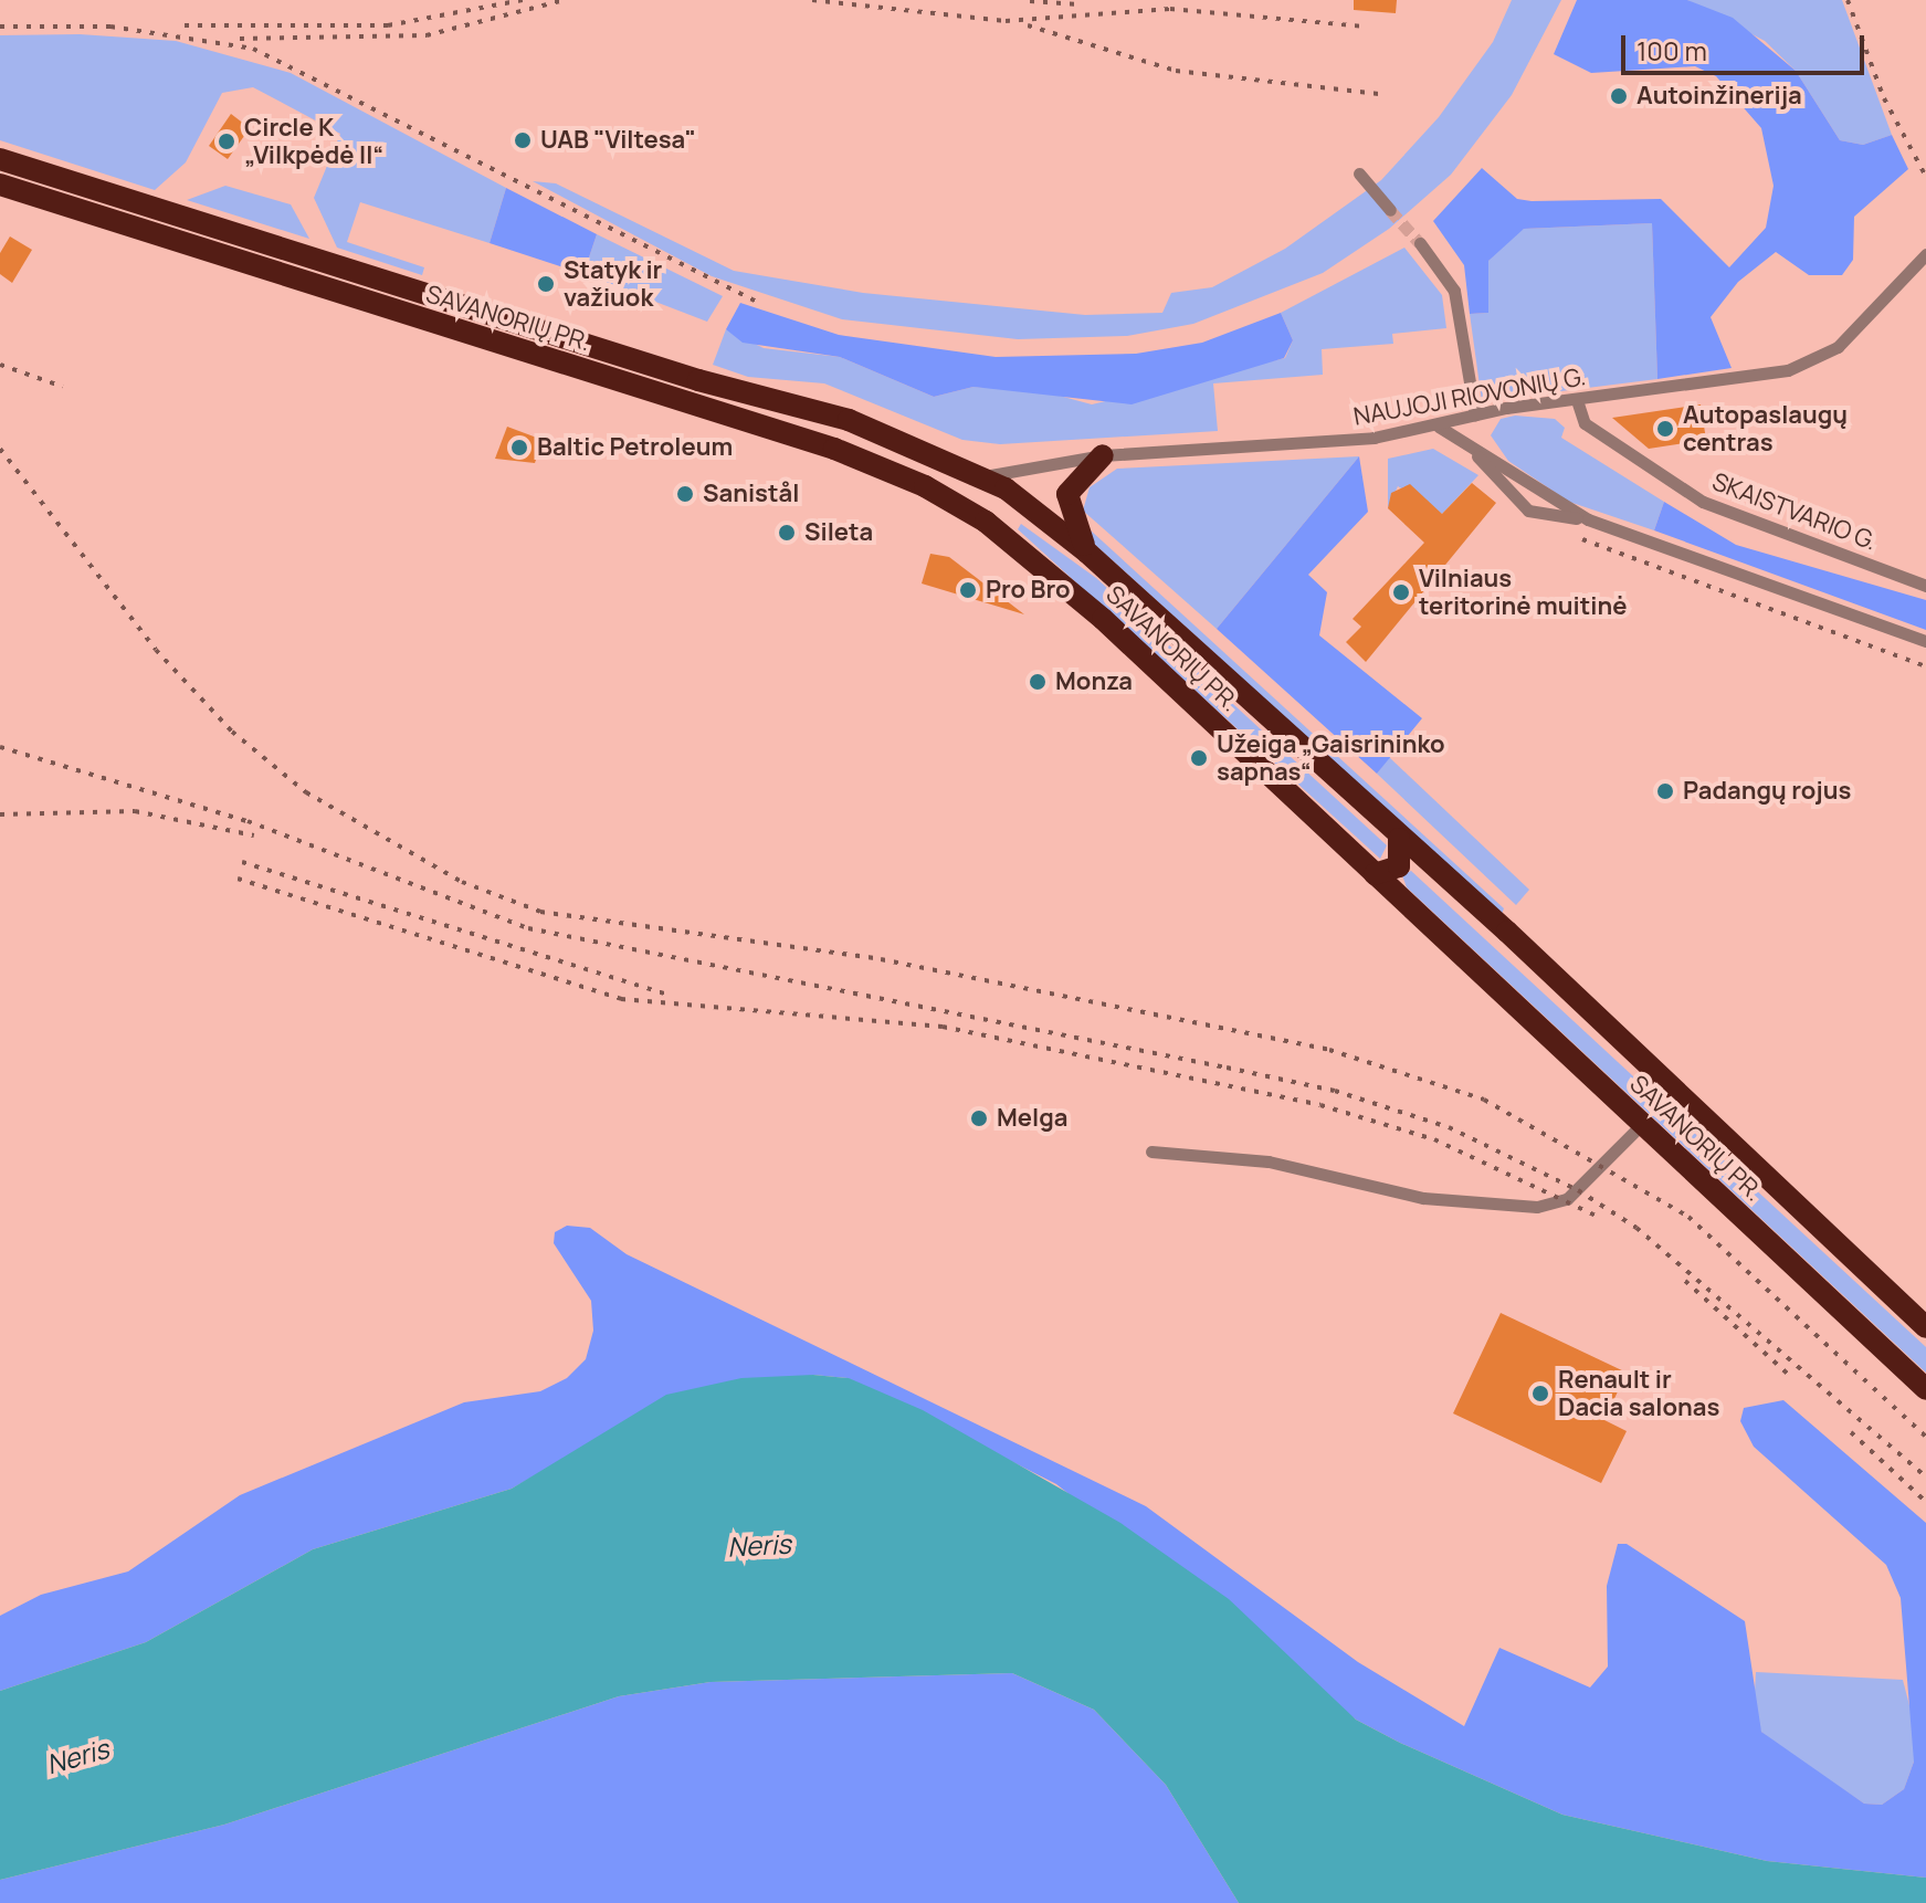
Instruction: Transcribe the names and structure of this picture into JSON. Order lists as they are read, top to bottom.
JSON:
{
  "streets": {
    "highway": ["SAVANORIŲ PR."],
    "street": ["NAUJOJI RIOVONIŲ G.", "SKAISTVARIO G."]
  },
  "crossings": [
    ["SAVANORIŲ PR.", "NAUJOJI RIOVONIŲ G."],
    ["NAUJOJI RIOVONIŲ G.", "SKAISTVARIO G."]
  ],
  "water": ["Neris"],
  "places": [
    "Autoinžinerija",
    "UAB \"Viltesa\"",
    "Circle K „Vilkpėdė II“",
    "Statyk ir važiuok",
    "Autopaslaugų centras",
    "Baltic Petroleum",
    "Sanistål",
    "Sileta",
    "Pro Bro",
    "Vilniaus teritorinė muitinė",
    "Monza",
    "Užeiga „Gaisrininko sapnas“",
    "Padangų rojus",
    "Melga",
    "Renault ir Dacia salonas"
  ],
  "scale_bar": "100 m"
}
